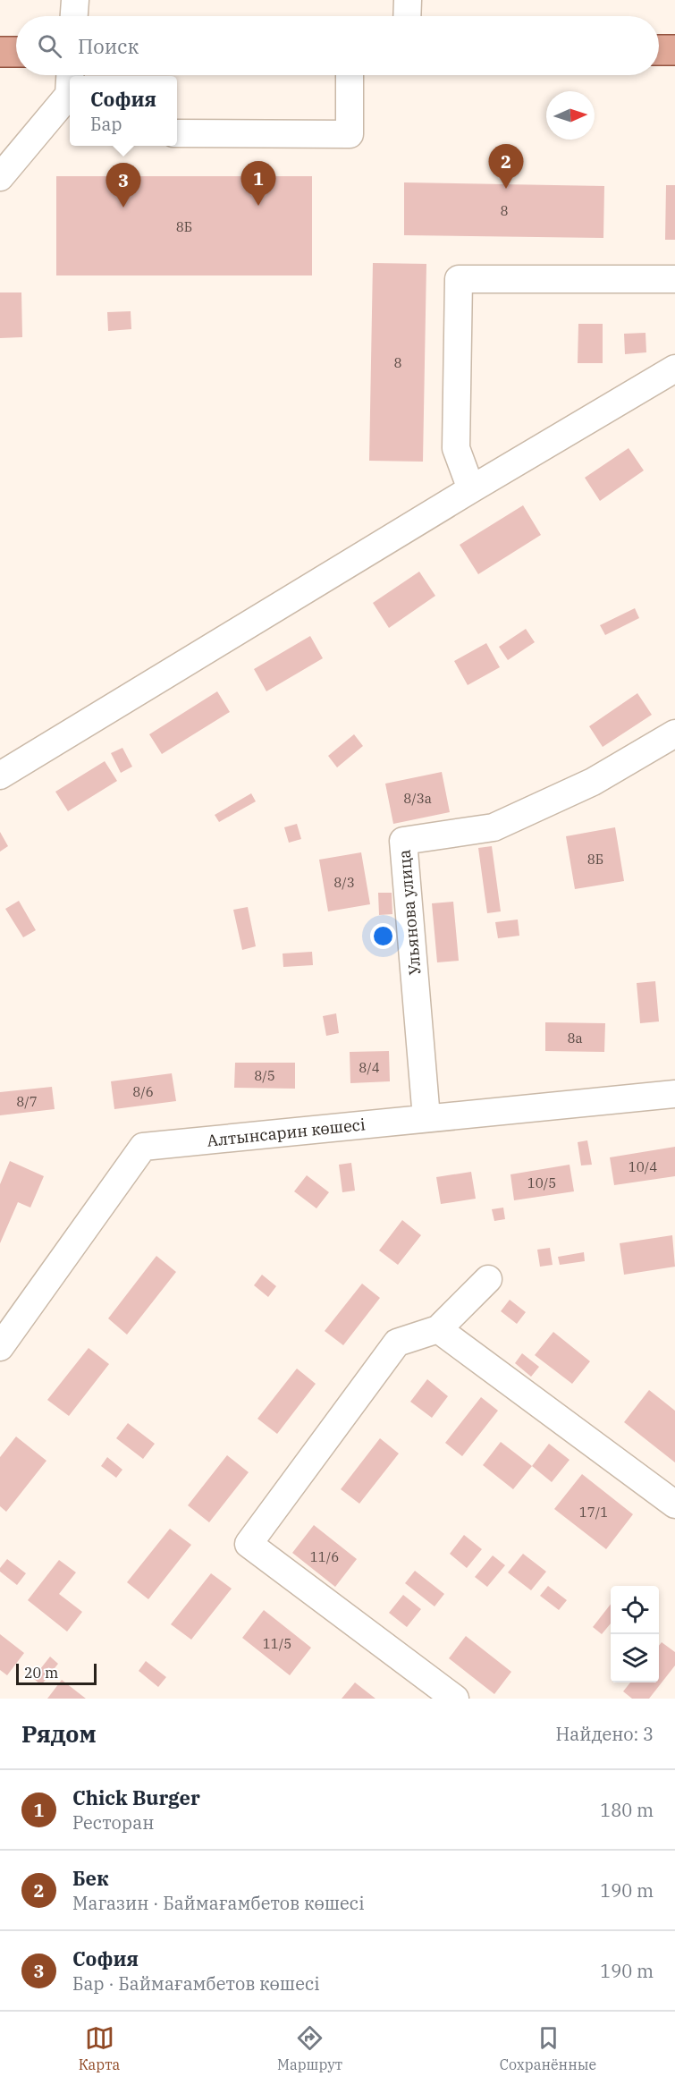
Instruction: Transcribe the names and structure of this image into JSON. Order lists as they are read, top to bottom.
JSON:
{
  "streets": {
    "street": ["Ульянова улица", "Алтынсарин көшесі"]
  },
  "crossings": [
    ["Ульянова улица", "Алтынсарин көшесі"]
  ],
  "house_numbers": [
    "8",
    "8Б",
    "8",
    "8/3а",
    "8Б",
    "8/3",
    "8а",
    "8/4",
    "8/5",
    "8/6",
    "8/7",
    "10/4",
    "10/5",
    "17/1",
    "11/6",
    "11/5"
  ],
  "scale_bar": "20 m",
  "north": "right",
  "page": {
    "search": "Поиск",
    "popup": ["София", "Бар"],
    "pins": ["2", "1", "3"],
    "scale": "20 m",
    "heading": ["Рядом", "Найдено: 3"],
    "list": [
      {
        "mark": "1",
        "name": "Chick Burger",
        "note": "Ресторан",
        "value": "180 m"
      },
      {
        "mark": "2",
        "name": "Бек",
        "note": "Магазин · Баймағамбетов көшесі",
        "value": "190 m"
      },
      {
        "mark": "3",
        "name": "София",
        "note": "Бар · Баймағамбетов көшесі",
        "value": "190 m"
      }
    ],
    "nav": ["Карта", "Маршрут", "Сохранённые"]
  }
}
